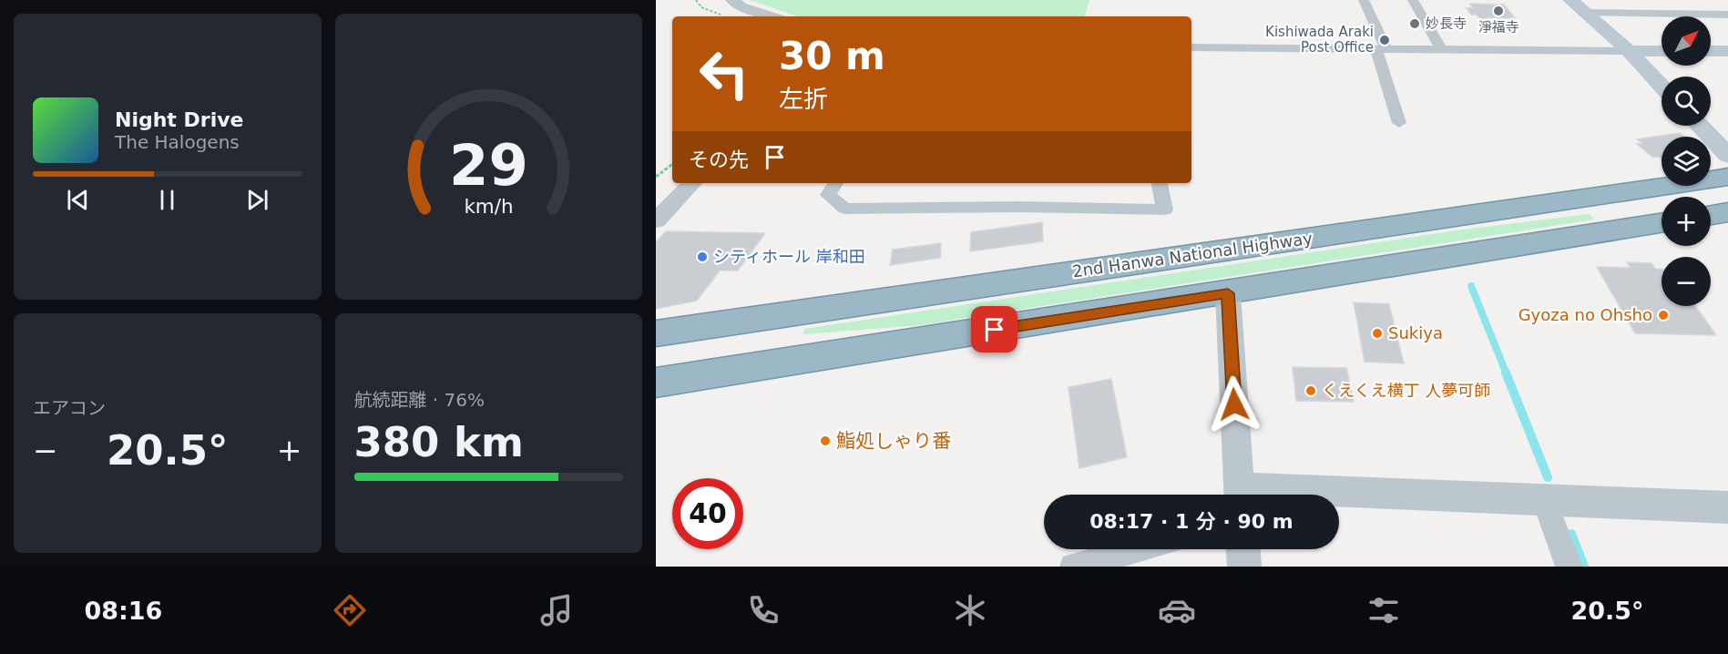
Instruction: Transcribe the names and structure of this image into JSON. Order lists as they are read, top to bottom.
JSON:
{
  "streets": {
    "highway": ["2nd Hanwa National Highway"]
  },
  "places": [
    "淨福寺",
    "妙長寺",
    "Kishiwada Araki Post Office",
    "シティホール 岸和田",
    "Gyoza no Ohsho",
    "Sukiya",
    "くえくえ横丁 人夢可師",
    "鮨処しゃり番"
  ],
  "north": "top right",
  "page": {
    "map_buttons": ["+", "−"],
    "turn": ["30 m", "左折"],
    "song": ["Night Drive", "The Halogens"],
    "then": "その先",
    "tile": [
      "エアコン",
      ["航続距離 · 76%", "380 km"]
    ],
    "heat": ["−", "20.5°", "+"],
    "limit": "40",
    "trip": "08:17 · 1 分 · 90 m",
    "tabs": ["08:16", "20.5°"],
    "gauge": ["29", "km/h"]
  }
}
